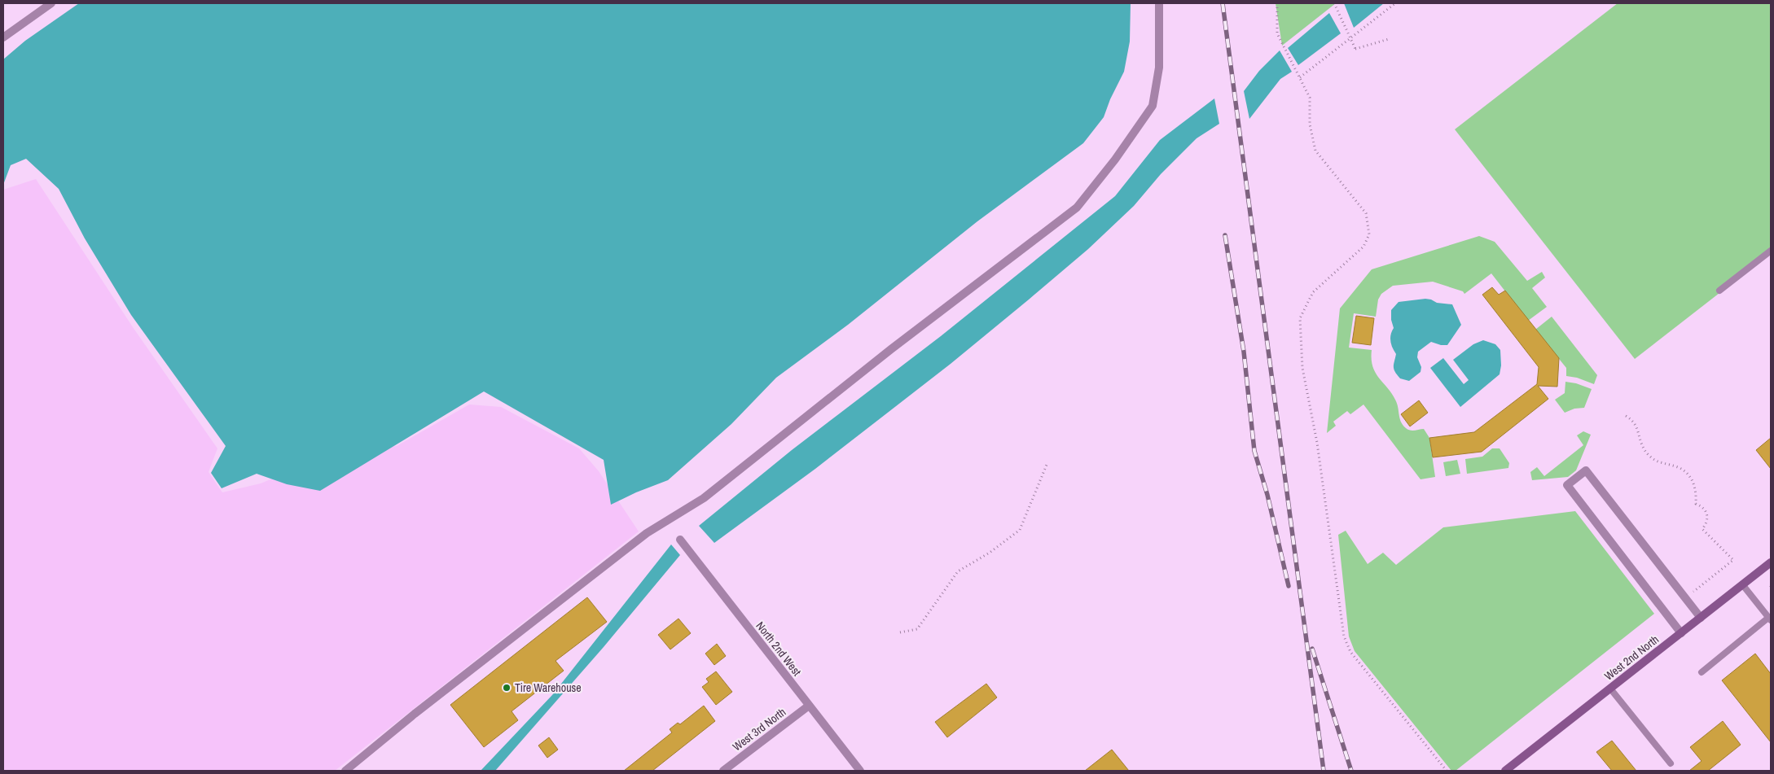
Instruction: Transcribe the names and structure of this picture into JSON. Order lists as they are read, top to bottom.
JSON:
{
  "streets": {
    "street": ["North 2nd West", "West 2nd North", "West 3rd North"]
  },
  "crossings": [
    ["North 2nd West", "West 3rd North"]
  ],
  "places": ["Tire Warehouse"]
}
